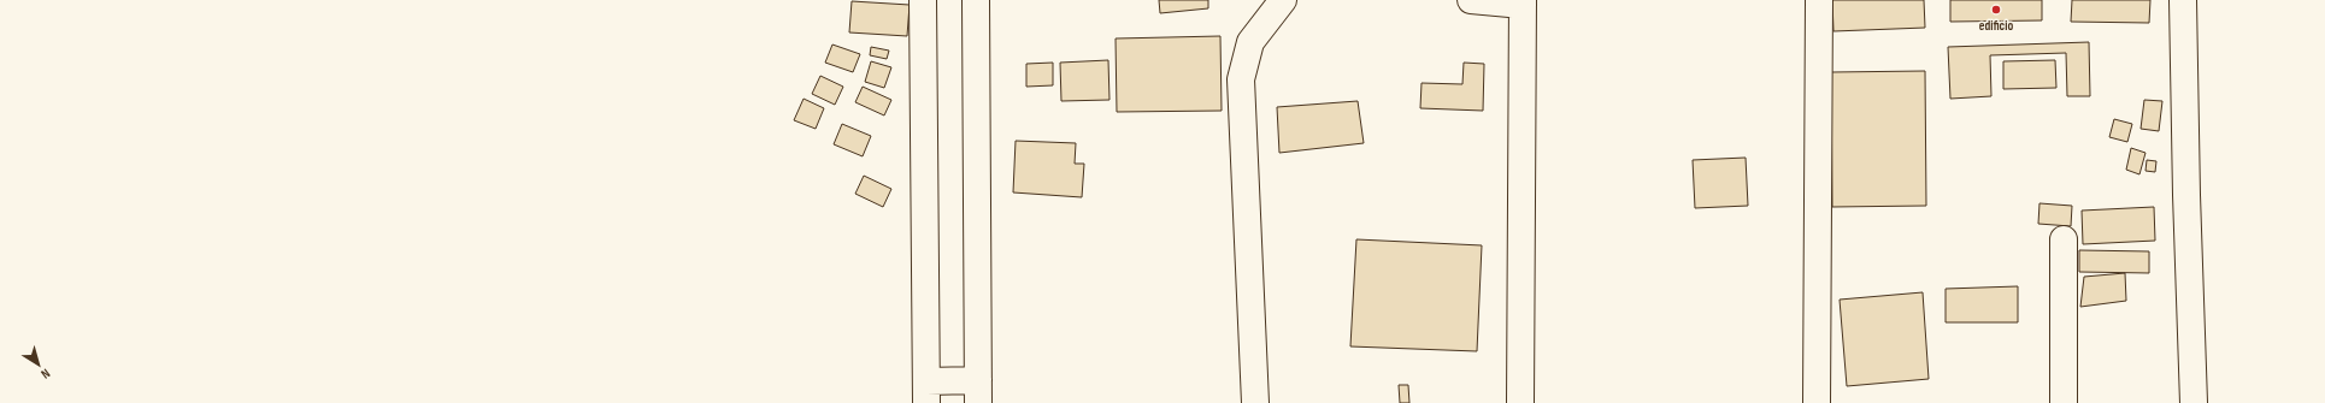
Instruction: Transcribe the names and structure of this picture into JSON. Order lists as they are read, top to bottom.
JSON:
{
  "places": ["edificio"],
  "north": "bottom right"
}
